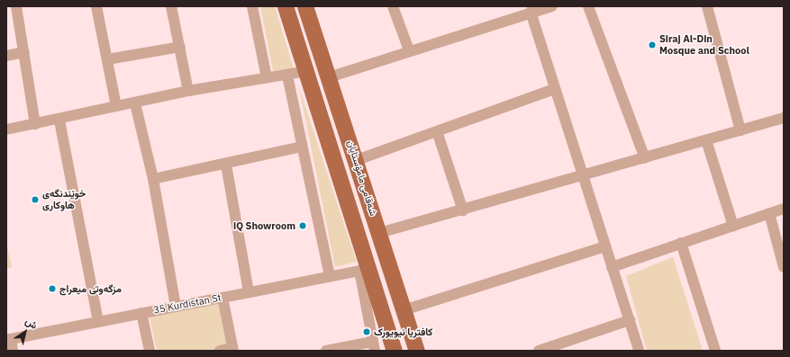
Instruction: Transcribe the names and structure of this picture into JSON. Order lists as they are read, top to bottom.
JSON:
{
  "streets": {
    "main road": ["شەقامی مامۆستایان"],
    "street": ["35 Kurdistan St"]
  },
  "places": [
    "Siraj Al-Din Mosque and School",
    "خوێندنگەی هاوکاری",
    "iQ Showroom",
    "مزگەوتی میعراج",
    "کافتریا نیویورک"
  ],
  "north": "top right"
}
